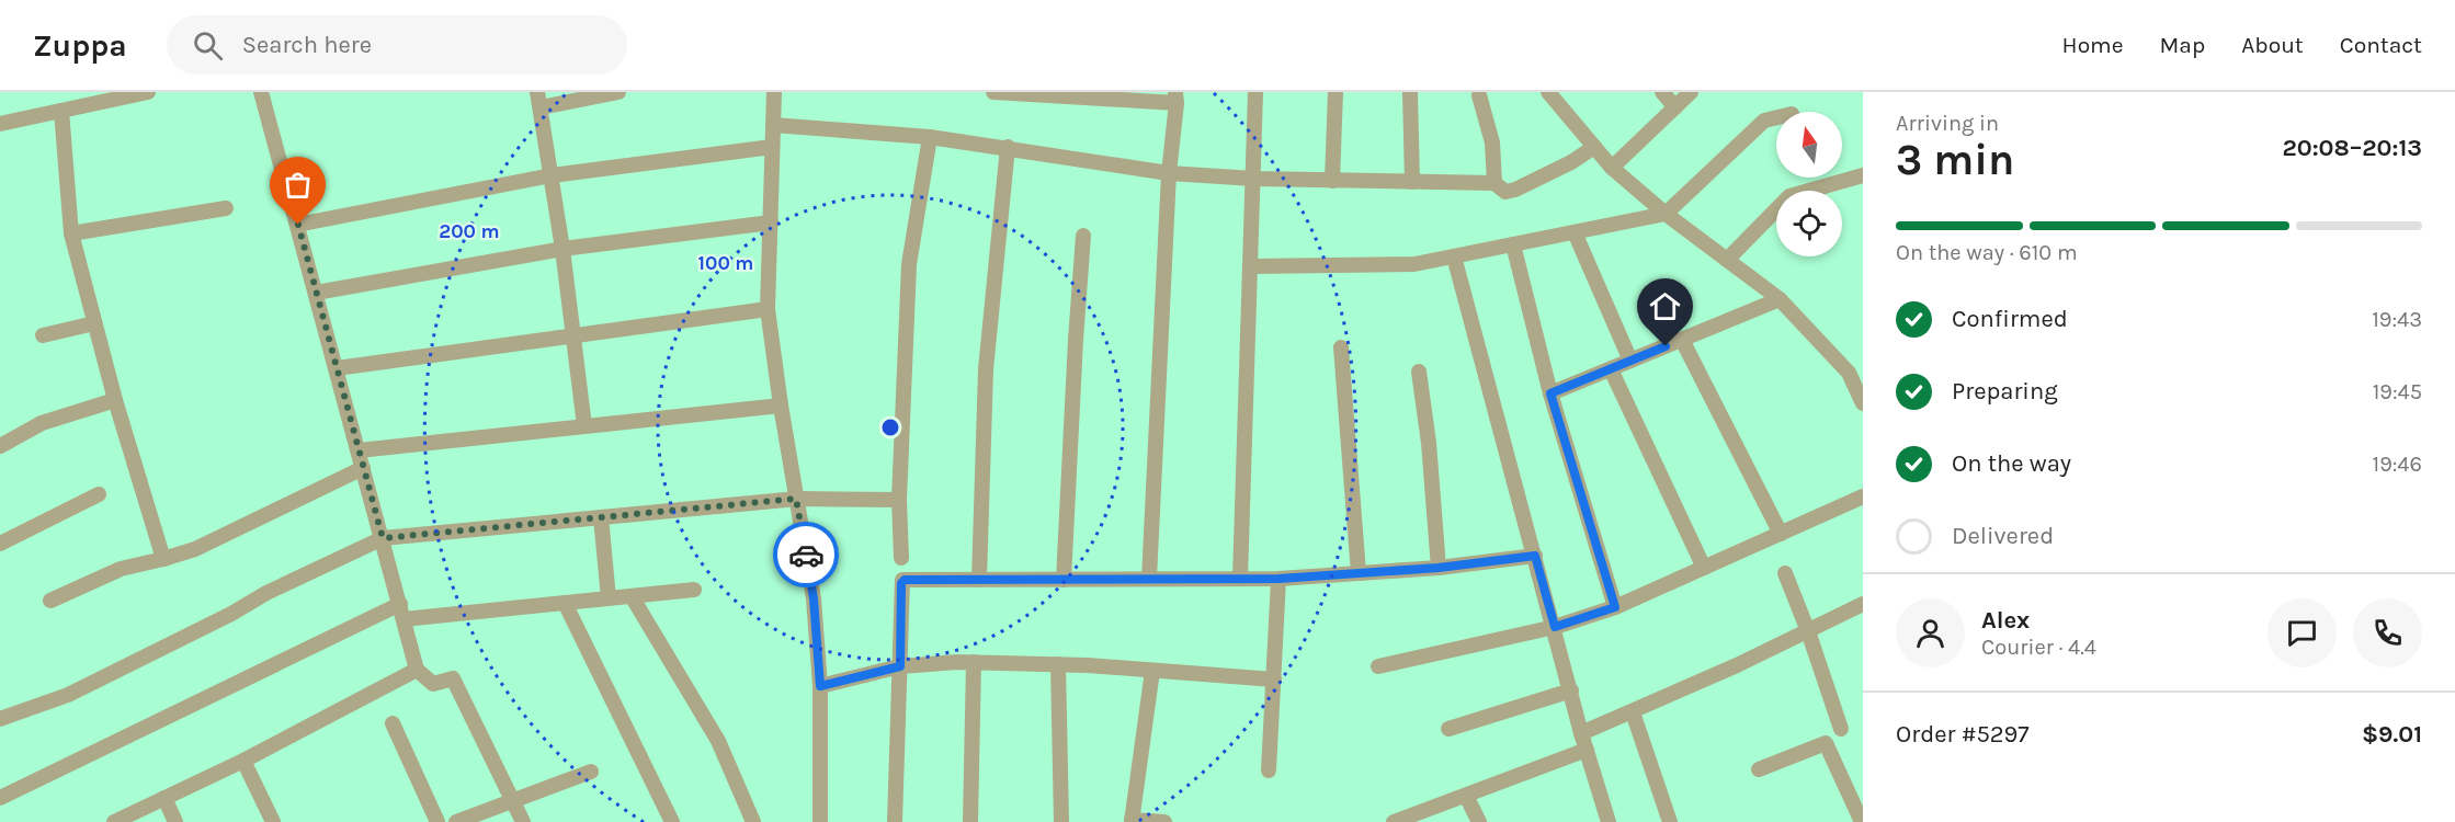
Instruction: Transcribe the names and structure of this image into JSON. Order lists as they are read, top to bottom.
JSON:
{
  "north": "top",
  "page": {
    "header": "Zuppa",
    "search": "Search here",
    "nav": [
      "Home",
      "Map",
      "About",
      "Contact"
    ],
    "heading": ["3 min", "Arriving in", "20:08–20:13"],
    "panel": [
      "Alex",
      "Courier · 4.4",
      "Order #5297",
      "$9.01"
    ],
    "bar": "On the way · 610 m",
    "list": [
      ["Confirmed", "19:43"],
      ["Preparing", "19:45"],
      ["On the way", "19:46"],
      "Delivered"
    ]
  },
  "rings": ["200 m", "100 m"]
}
